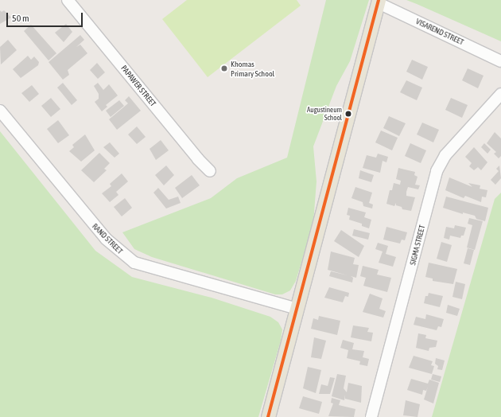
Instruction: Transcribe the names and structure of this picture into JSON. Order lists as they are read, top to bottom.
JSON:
{
  "streets": {
    "street": [
      "VISAREND STREET",
      "PAPAWER STREET",
      "RAND STREET",
      "SIGMA STREET"
    ]
  },
  "places": ["Khomas Primary School", "Augustineum School"],
  "scale_bar": "50 m"
}
